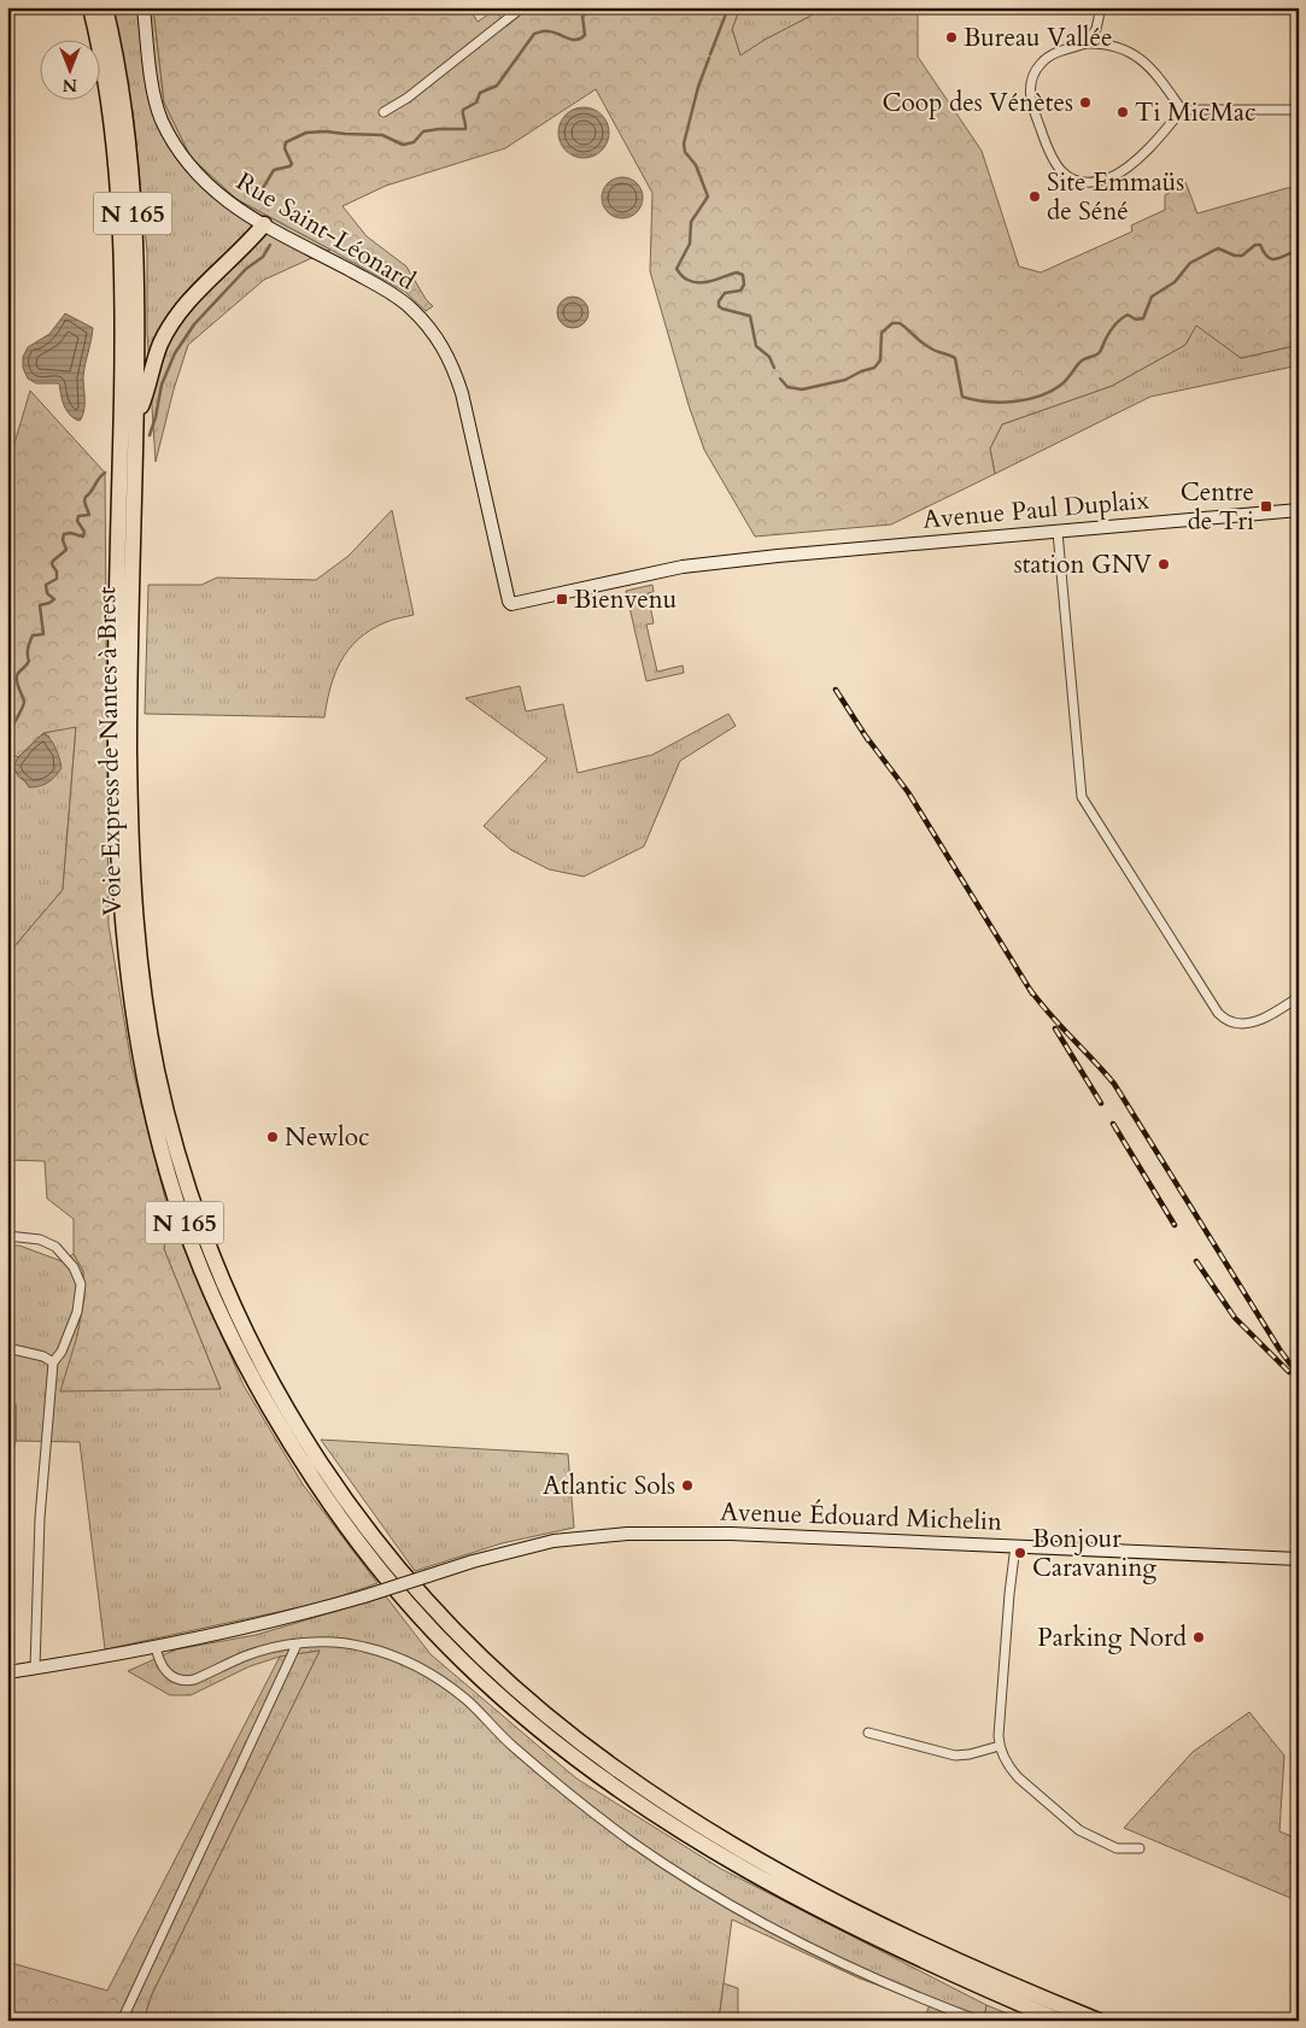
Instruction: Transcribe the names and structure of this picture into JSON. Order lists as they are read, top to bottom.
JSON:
{
  "streets": {
    "highway": ["N 165", "Voie Express de Nantes à Brest"],
    "main road": ["Rue Saint-Léonard", "Avenue Paul Duplaix", "Avenue Édouard Michelin"]
  },
  "crossings": [
    ["Rue Saint-Léonard", "Avenue Paul Duplaix"]
  ],
  "places": {
    "other": [
      "Bureau Vallée",
      "Coop des Vénètes",
      "Ti MicMac",
      "Site Emmaüs de Séné",
      "station GNV",
      "Newloc",
      "Atlantic Sols",
      "Bonjour Caravaning",
      "Parking Nord"
    ],
    "transit": ["Centre de Tri", "Bienvenu"]
  },
  "north": "bottom"
}
